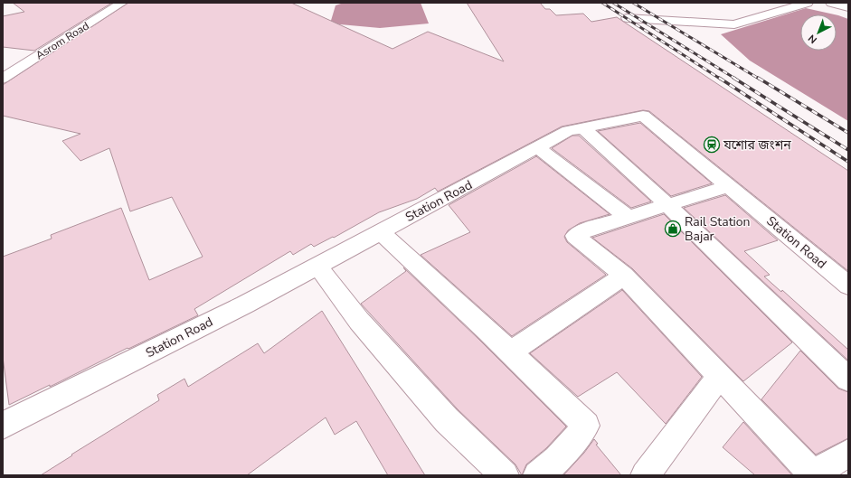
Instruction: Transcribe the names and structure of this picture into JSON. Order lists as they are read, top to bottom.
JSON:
{
  "streets": {
    "street": ["Asrom Road", "Station Road"]
  },
  "places": {
    "station": ["যশোর জংশন"],
    "shop": ["Rail Station Bajar"]
  },
  "north": "bottom left"
}
